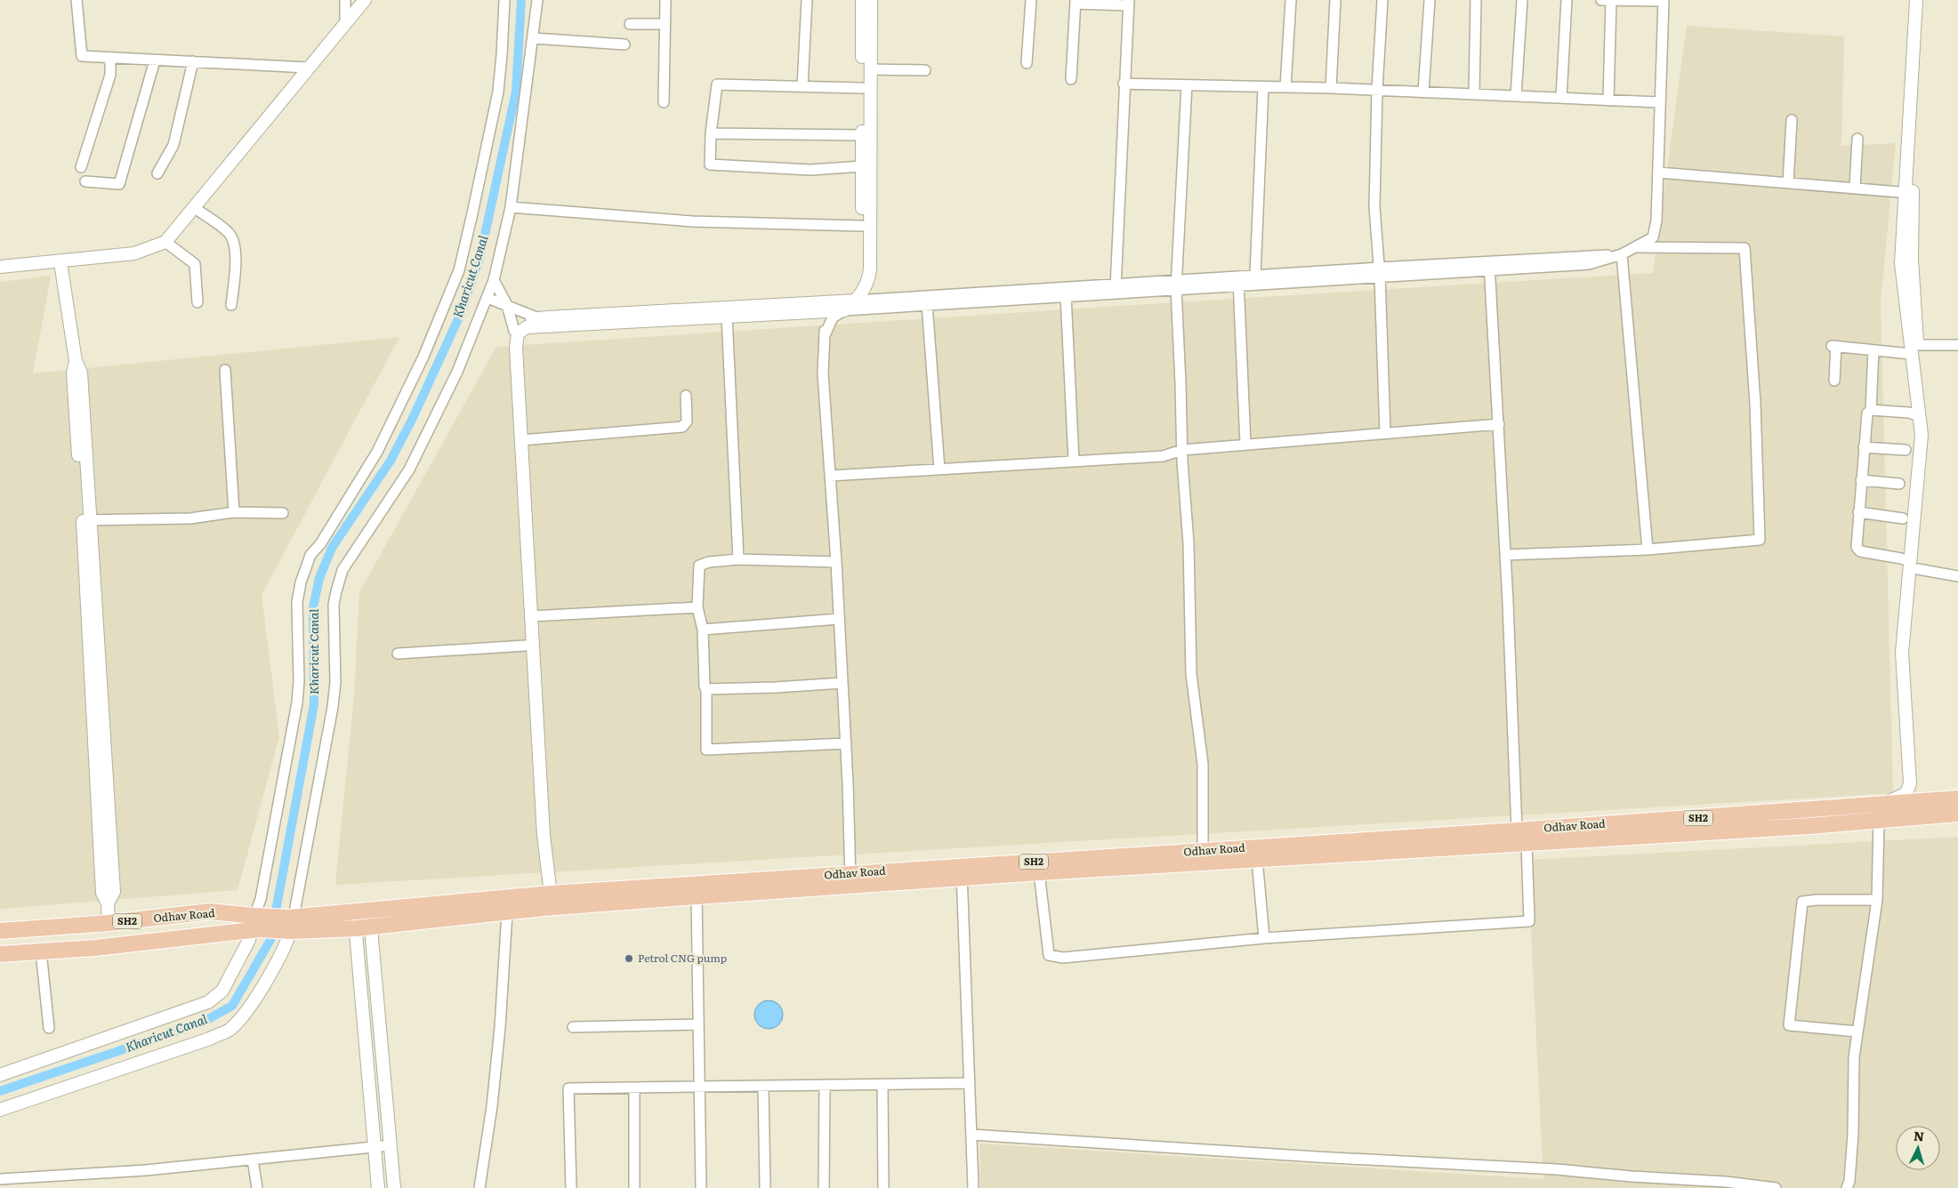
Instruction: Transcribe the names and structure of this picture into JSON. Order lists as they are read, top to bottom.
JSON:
{
  "streets": {
    "main road": ["SH2", "Odhav Road"]
  },
  "crossings": [
    ["SH2", "Odhav Road"]
  ],
  "water": ["Kharicut Canal"],
  "places": ["Petrol CNG pump"],
  "north": "top"
}
